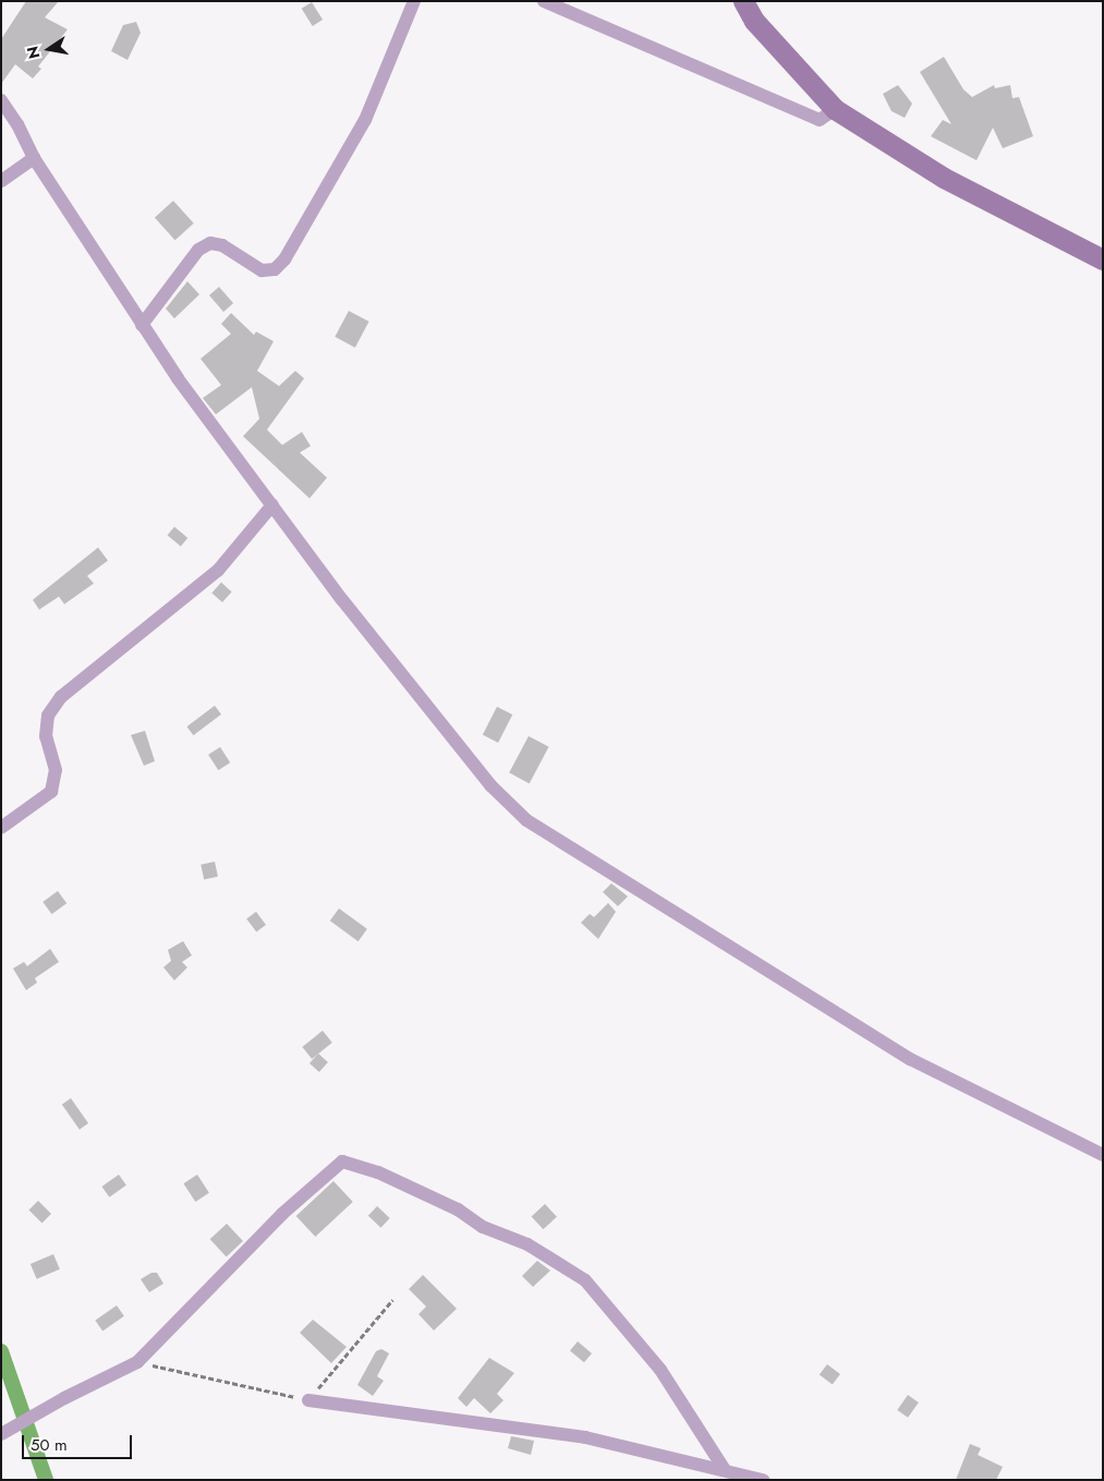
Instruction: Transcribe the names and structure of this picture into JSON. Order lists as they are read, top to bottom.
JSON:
{
  "scale_bar": "50 m",
  "north": "left"
}
